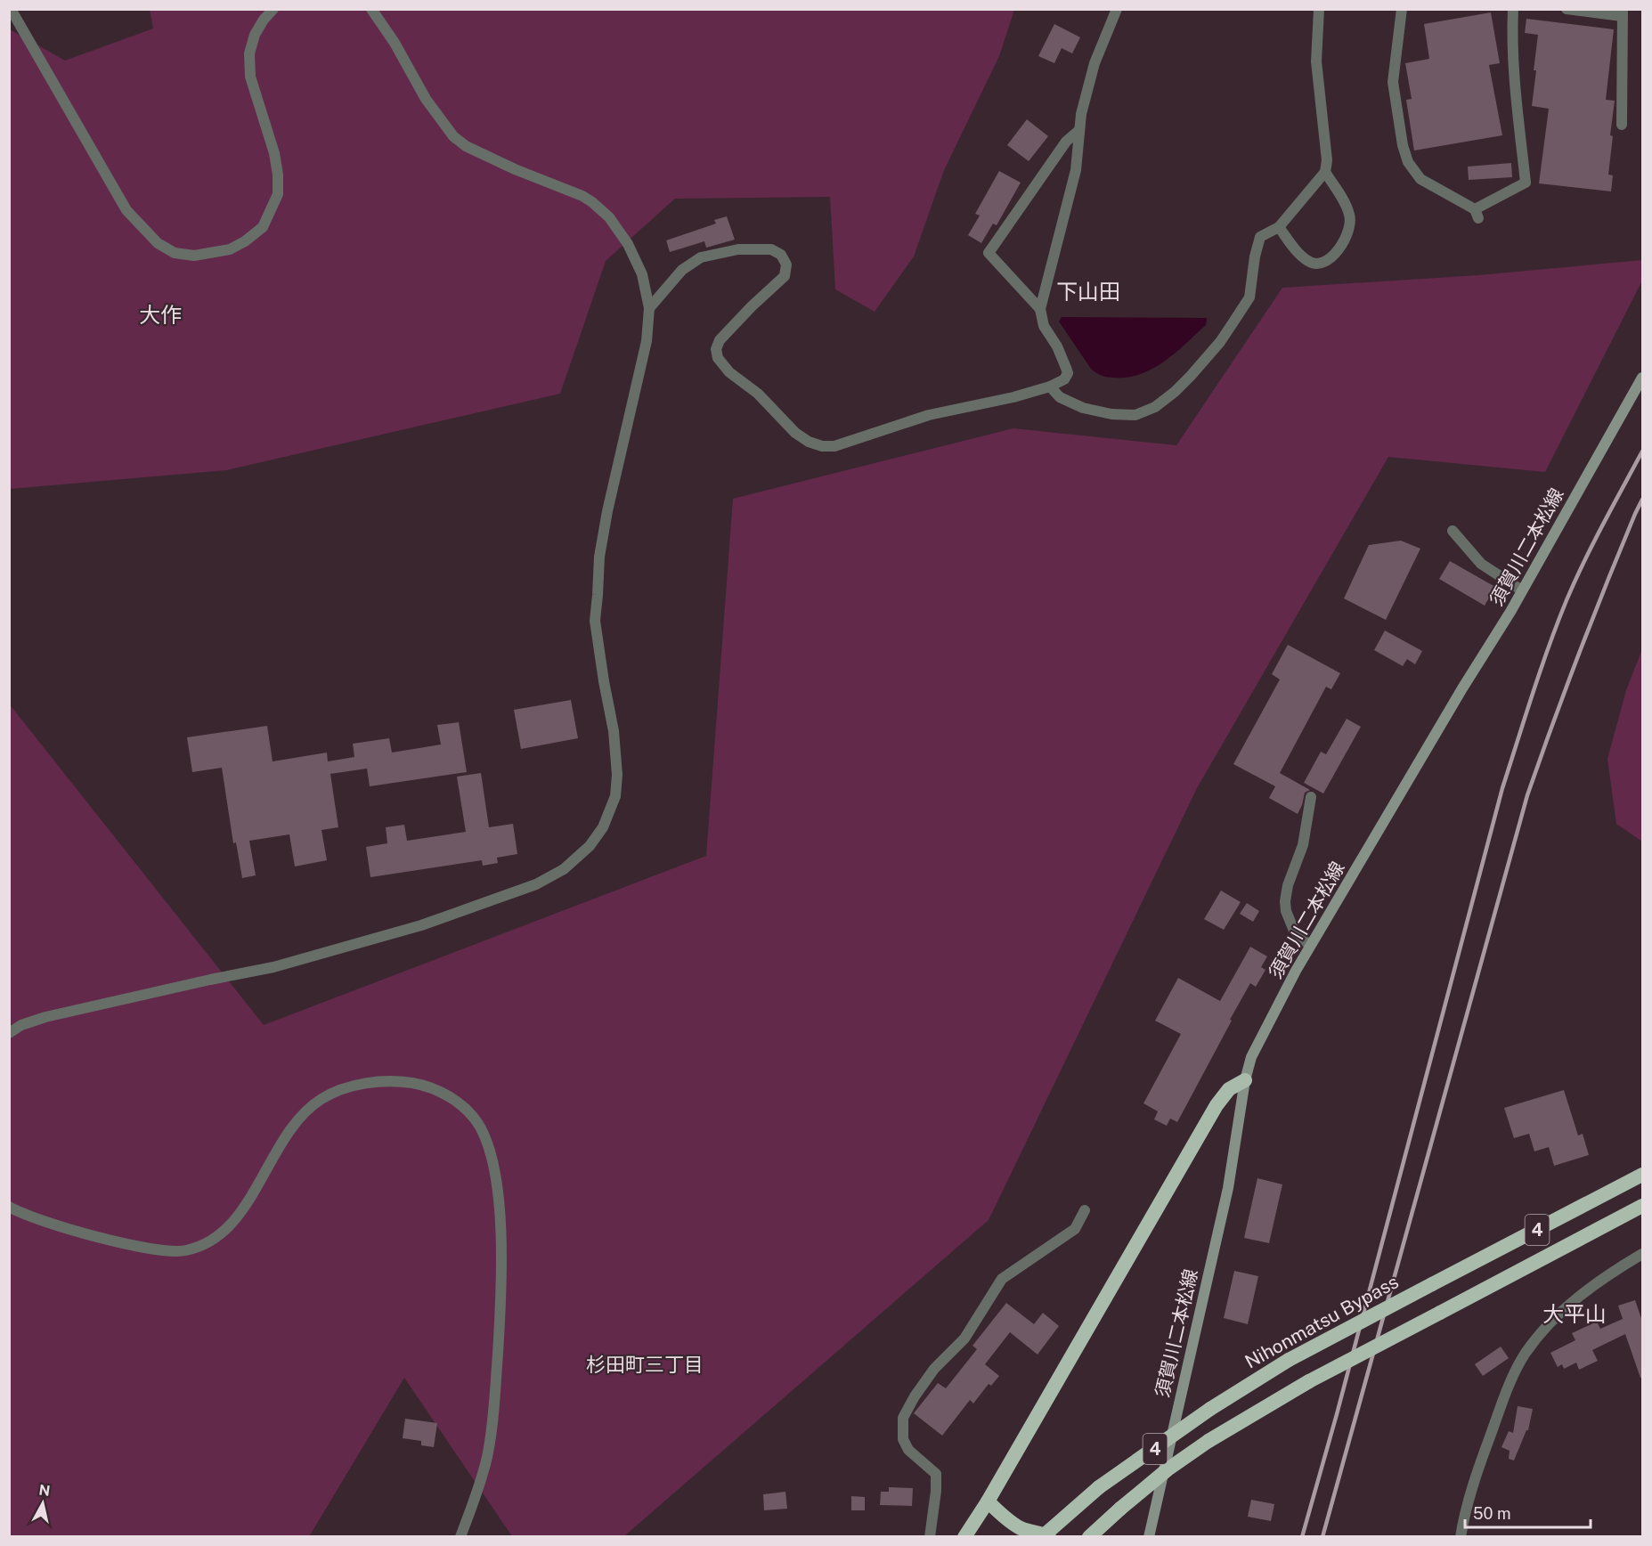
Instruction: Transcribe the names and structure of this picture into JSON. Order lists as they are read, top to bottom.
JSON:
{
  "streets": {
    "highway": ["4", "Nihonmatsu Bypass"],
    "main road": ["須賀川二本松線"]
  },
  "districts": [
    "下山田",
    "大作",
    "大平山",
    "杉田町三丁目"
  ],
  "scale_bar": "50 m",
  "north": "top"
}
